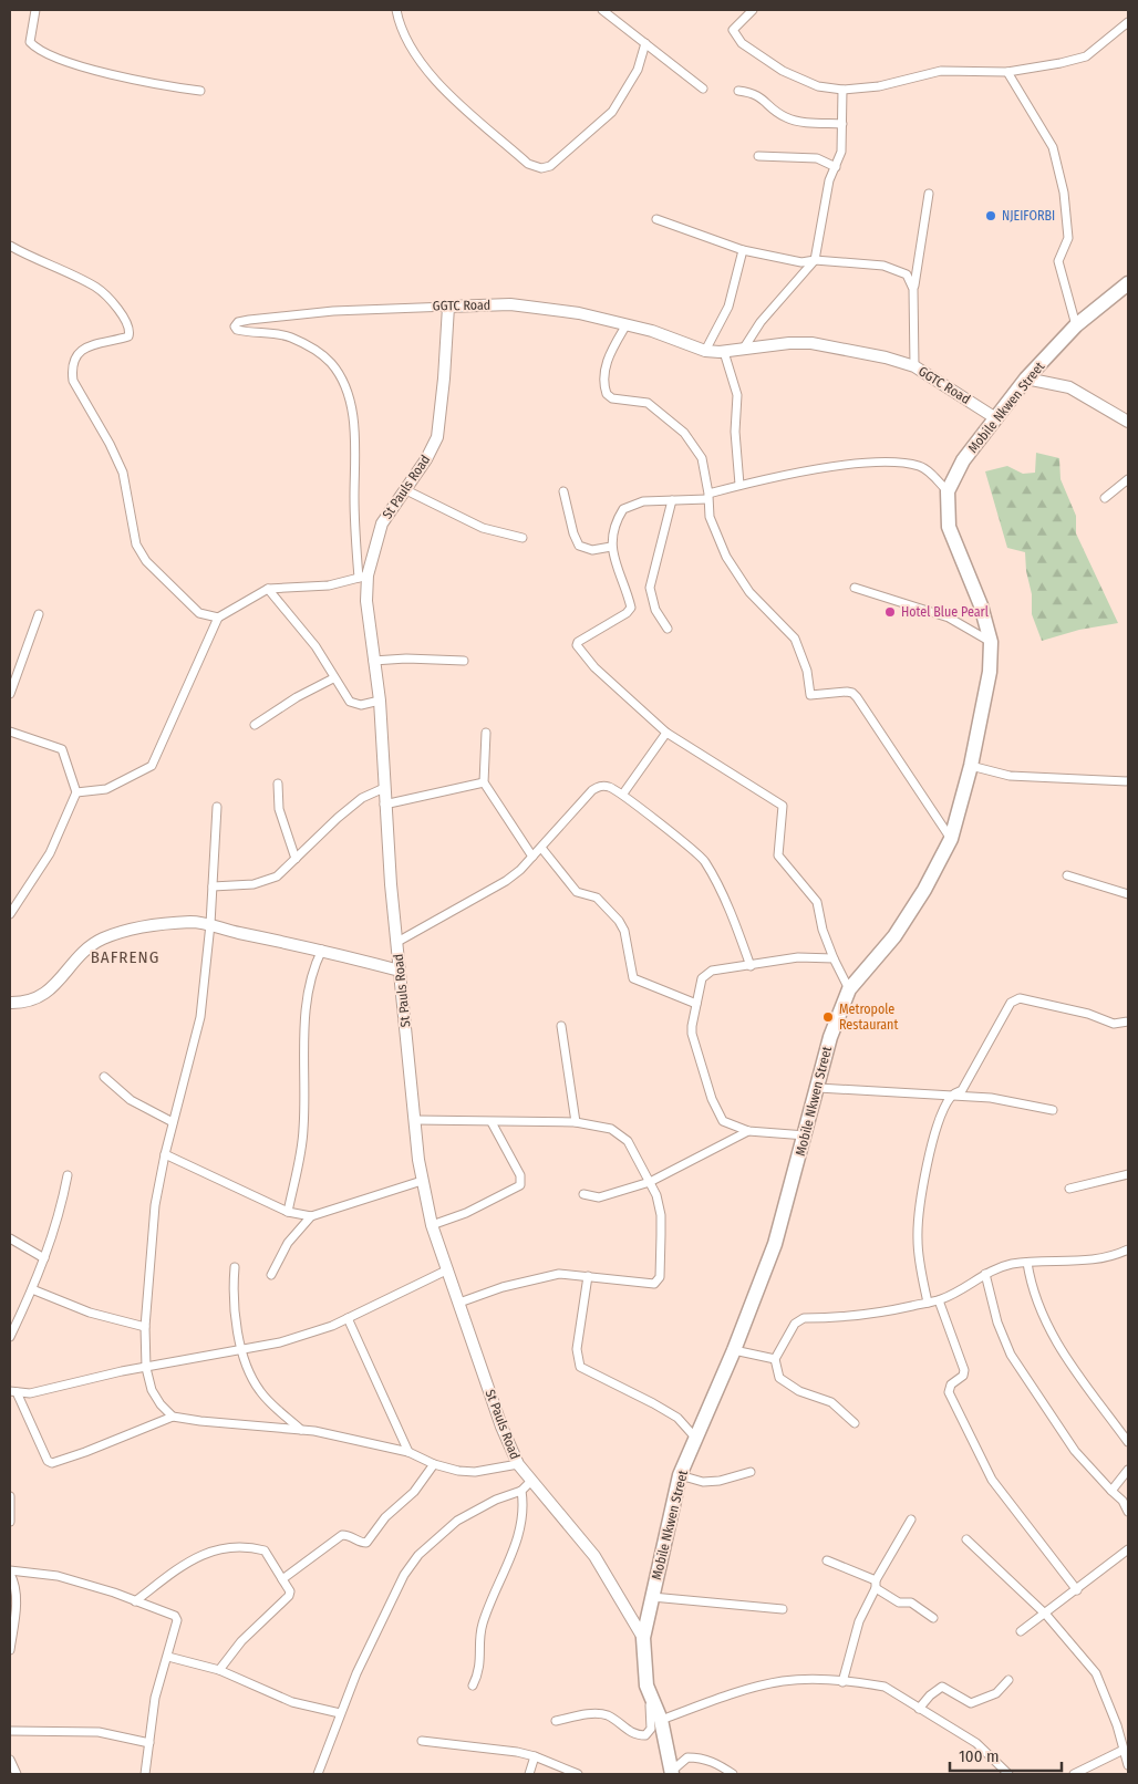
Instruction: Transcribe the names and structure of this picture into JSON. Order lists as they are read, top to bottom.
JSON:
{
  "streets": {
    "highway": ["Mobile Nkwen Street"],
    "street": ["GGTC Road", "St Pauls Road"]
  },
  "crossings": [
    ["GGTC Road", "Mobile Nkwen Street"],
    ["GGTC Road", "St Pauls Road"],
    ["Mobile Nkwen Street", "St Pauls Road"]
  ],
  "districts": ["BAFRENG"],
  "places": ["NJEIFORBI", "Hotel Blue Pearl", "Metropole Restaurant"],
  "scale_bar": "100 m"
}
